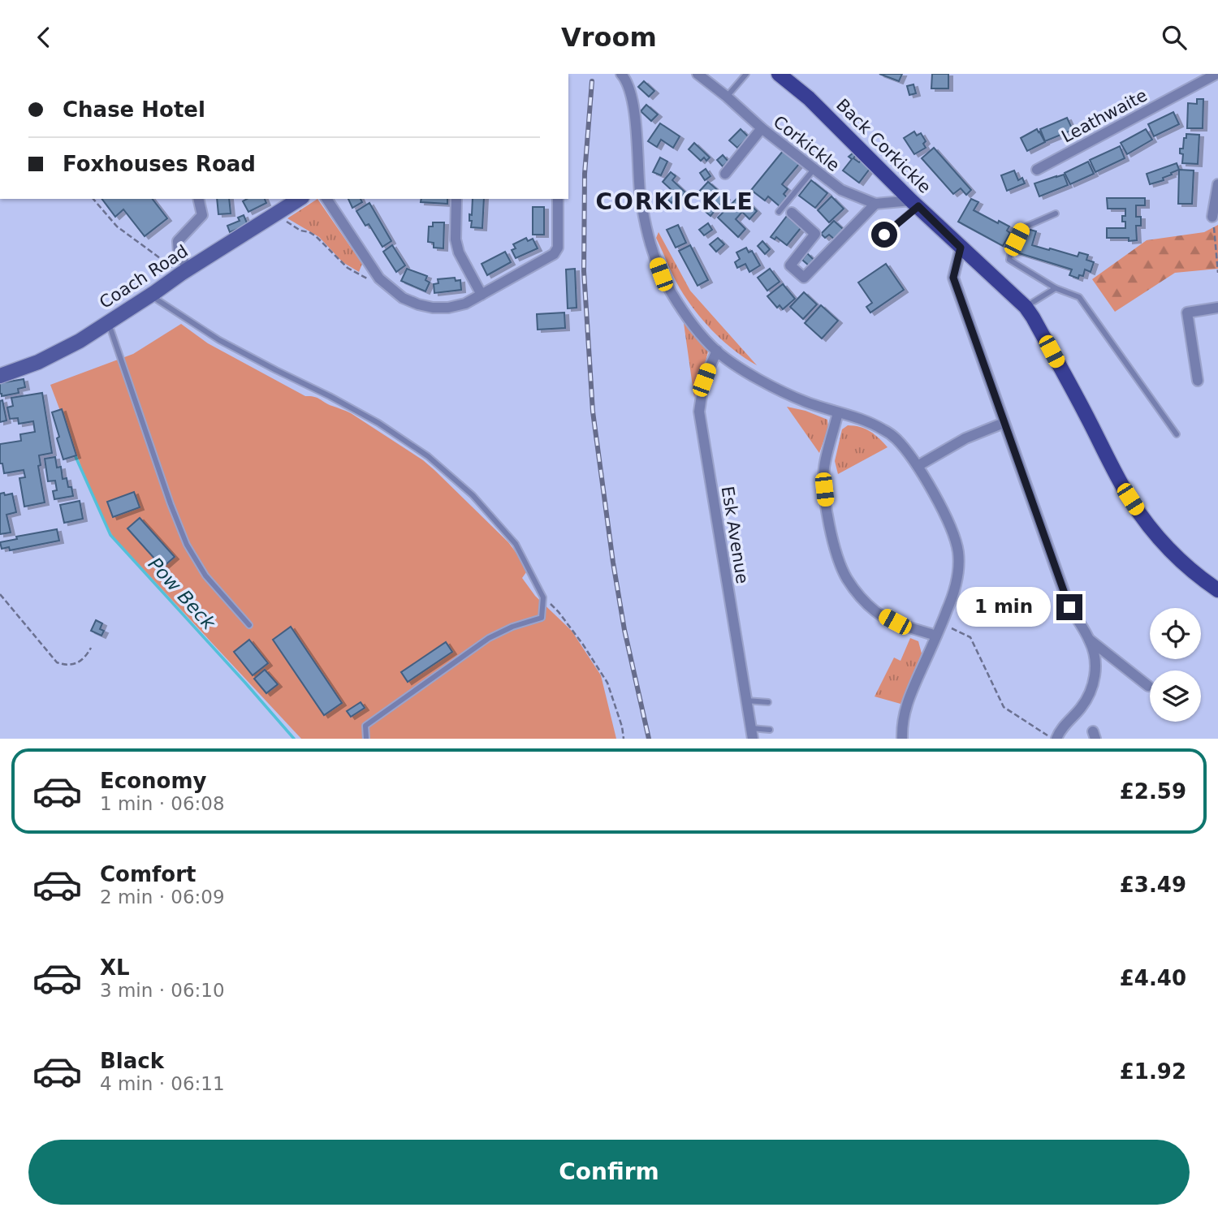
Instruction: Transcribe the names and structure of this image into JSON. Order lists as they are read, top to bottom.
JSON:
{
  "streets": {
    "main road": ["Back Corkickle"],
    "street": [
      "Leathwaite",
      "Corkickle",
      "Coach Road",
      "Esk Avenue"
    ]
  },
  "crossings": [
    ["Corkickle", "Back Corkickle"]
  ],
  "districts": ["CORKICKLE"],
  "water": ["Pow Beck"],
  "page": {
    "header": "Vroom",
    "banner": ["Chase Hotel", "Foxhouses Road"],
    "bubble": "1 min",
    "list": [
      {
        "name": "Economy",
        "note": "1 min · 06:08",
        "value": "£2.59"
      },
      {
        "name": "Comfort",
        "note": "2 min · 06:09",
        "value": "£3.49"
      },
      {
        "name": "XL",
        "note": "3 min · 06:10",
        "value": "£4.40"
      },
      {
        "name": "Black",
        "note": "4 min · 06:11",
        "value": "£1.92"
      }
    ],
    "buttons": "Confirm"
  }
}
